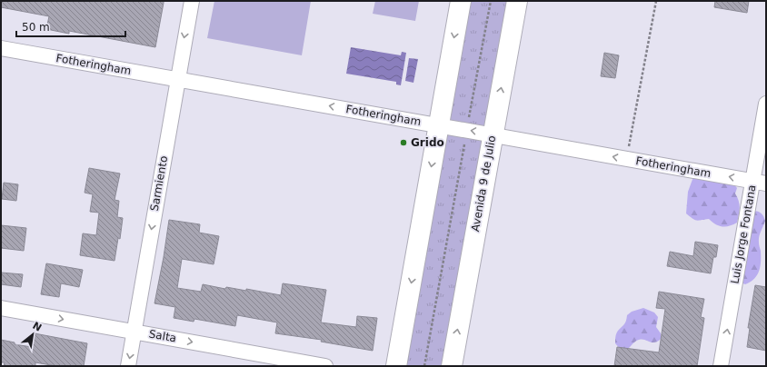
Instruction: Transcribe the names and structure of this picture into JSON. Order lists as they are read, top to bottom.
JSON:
{
  "streets": {
    "main road": ["Avenida 9 de Julio"],
    "street": [
      "Fotheringham",
      "Sarmiento",
      "Luis Jorge Fontana",
      "Salta"
    ]
  },
  "crossings": [
    ["Fotheringham", "Sarmiento"],
    ["Fotheringham", "Avenida 9 de Julio"],
    ["Fotheringham", "Luis Jorge Fontana"],
    ["Sarmiento", "Salta"]
  ],
  "one_way": [
    "Fotheringham",
    "Sarmiento",
    "Luis Jorge Fontana",
    "Salta"
  ],
  "places": ["Grido"],
  "scale_bar": "50 m",
  "north": "top right"
}
